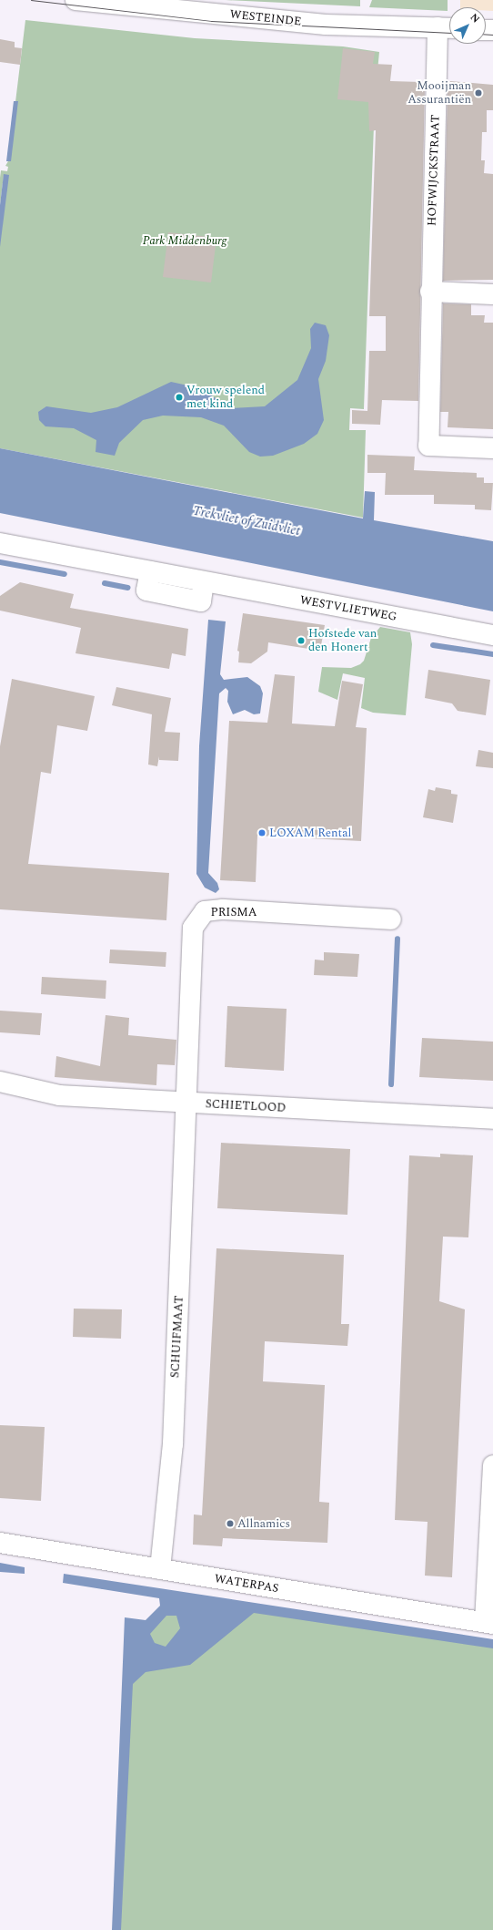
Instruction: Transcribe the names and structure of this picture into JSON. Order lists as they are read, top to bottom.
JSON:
{
  "streets": {
    "street": [
      "WESTEINDE",
      "HOFWIJCKSTRAAT",
      "WESTVLIETWEG",
      "PRISMA",
      "SCHIETLOOD",
      "SCHUIFMAAT",
      "WATERPAS"
    ]
  },
  "crossings": [
    ["WESTEINDE", "HOFWIJCKSTRAAT"],
    ["PRISMA", "SCHIETLOOD"],
    ["PRISMA", "SCHUIFMAAT"],
    ["SCHIETLOOD", "SCHUIFMAAT"],
    ["SCHUIFMAAT", "WATERPAS"]
  ],
  "water": ["Trekvliet of Zuidvliet"],
  "parks": ["Park Middenburg"],
  "places": [
    "Mooijman Assurantiën",
    "Vrouw spelend met kind",
    "Hofstede van den Honert",
    "LOXAM Rental",
    "Allnamics"
  ],
  "north": "top right"
}
